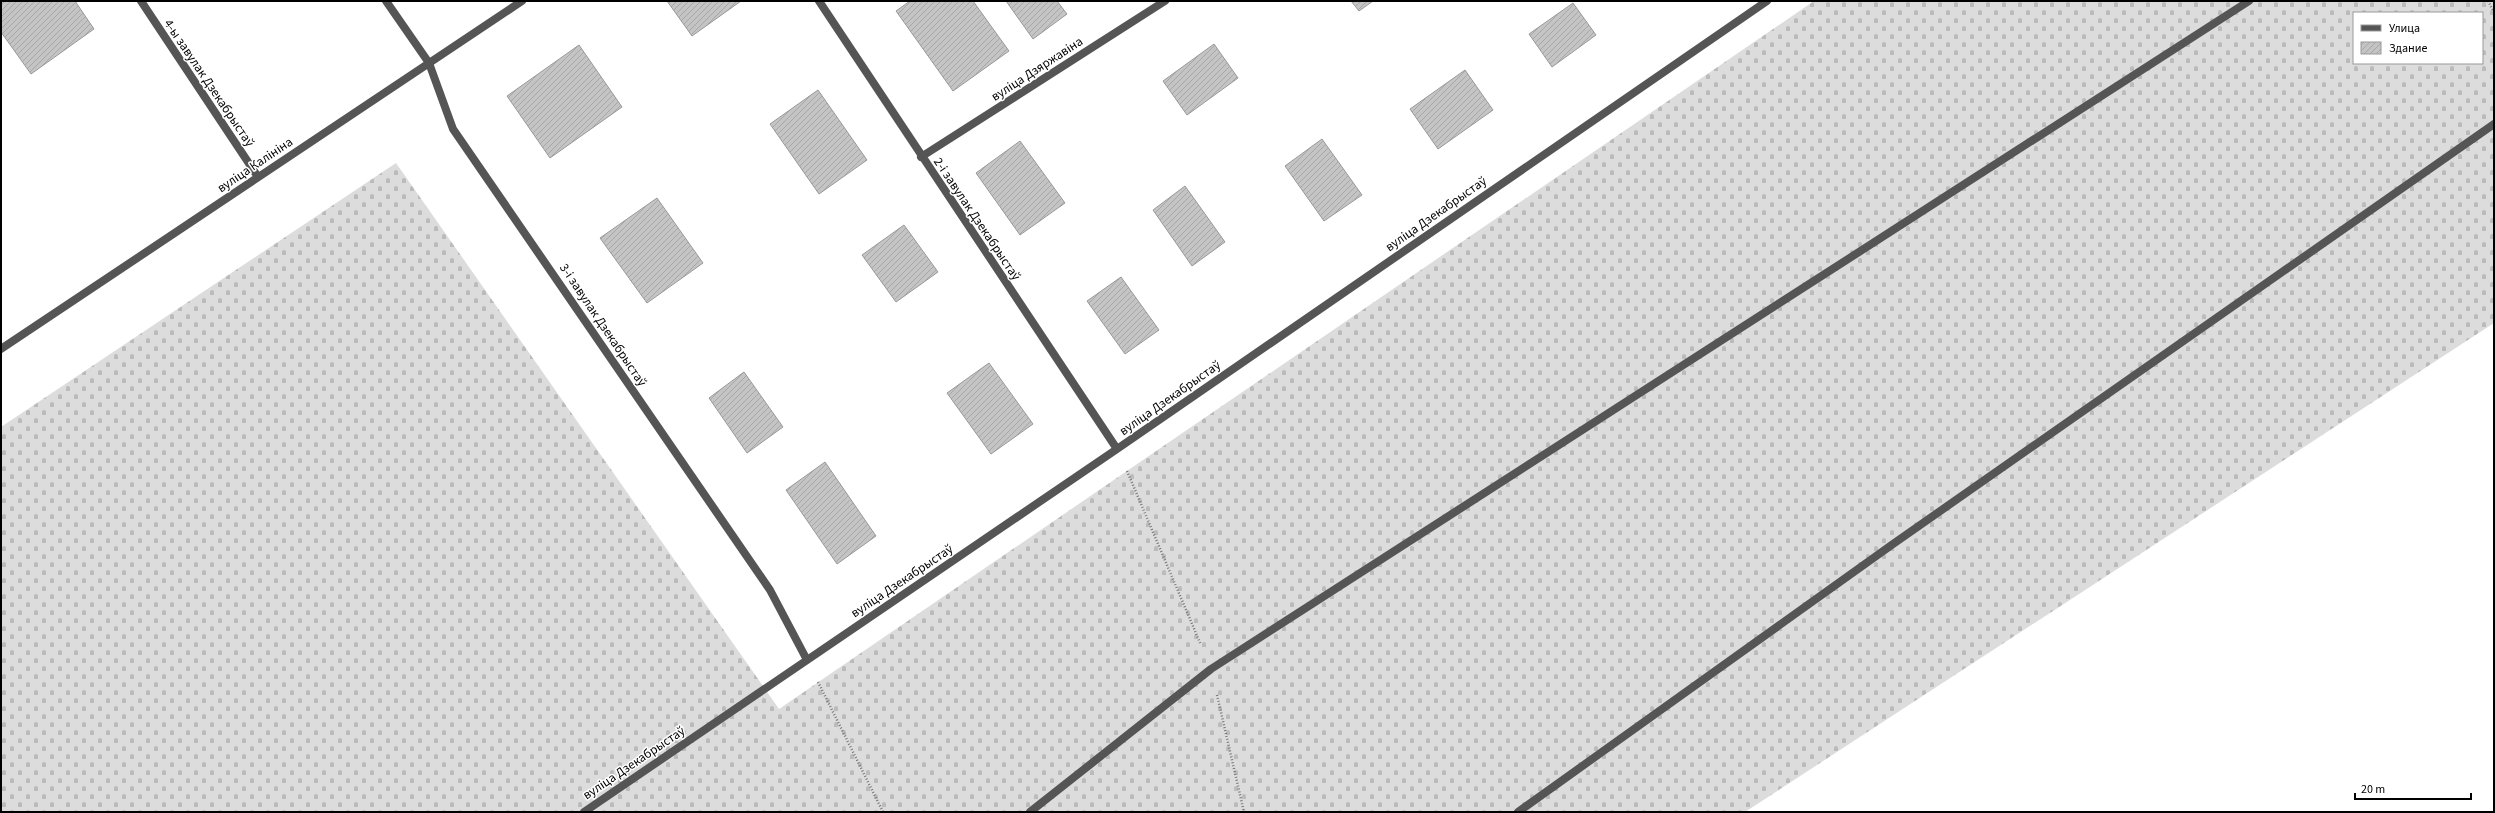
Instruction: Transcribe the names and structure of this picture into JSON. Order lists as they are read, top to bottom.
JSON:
{
  "streets": {
    "street": [
      "вуліца Дзяржавіна",
      "4-ы завулак Дзекабрыстаў",
      "вуліца Калініна",
      "вуліца Дзекабрыстаў",
      "2-і завулак Дзекабрыстаў",
      "3-і завулак Дзекабрыстаў"
    ]
  },
  "crossings": [
    ["вуліца Дзяржавіна", "2-і завулак Дзекабрыстаў"],
    ["4-ы завулак Дзекабрыстаў", "вуліца Калініна"],
    ["вуліца Калініна", "3-і завулак Дзекабрыстаў"],
    ["вуліца Дзекабрыстаў", "2-і завулак Дзекабрыстаў"],
    ["вуліца Дзекабрыстаў", "3-і завулак Дзекабрыстаў"]
  ],
  "legend": ["Улица", "Здание"],
  "scale_bar": "20 m"
}
